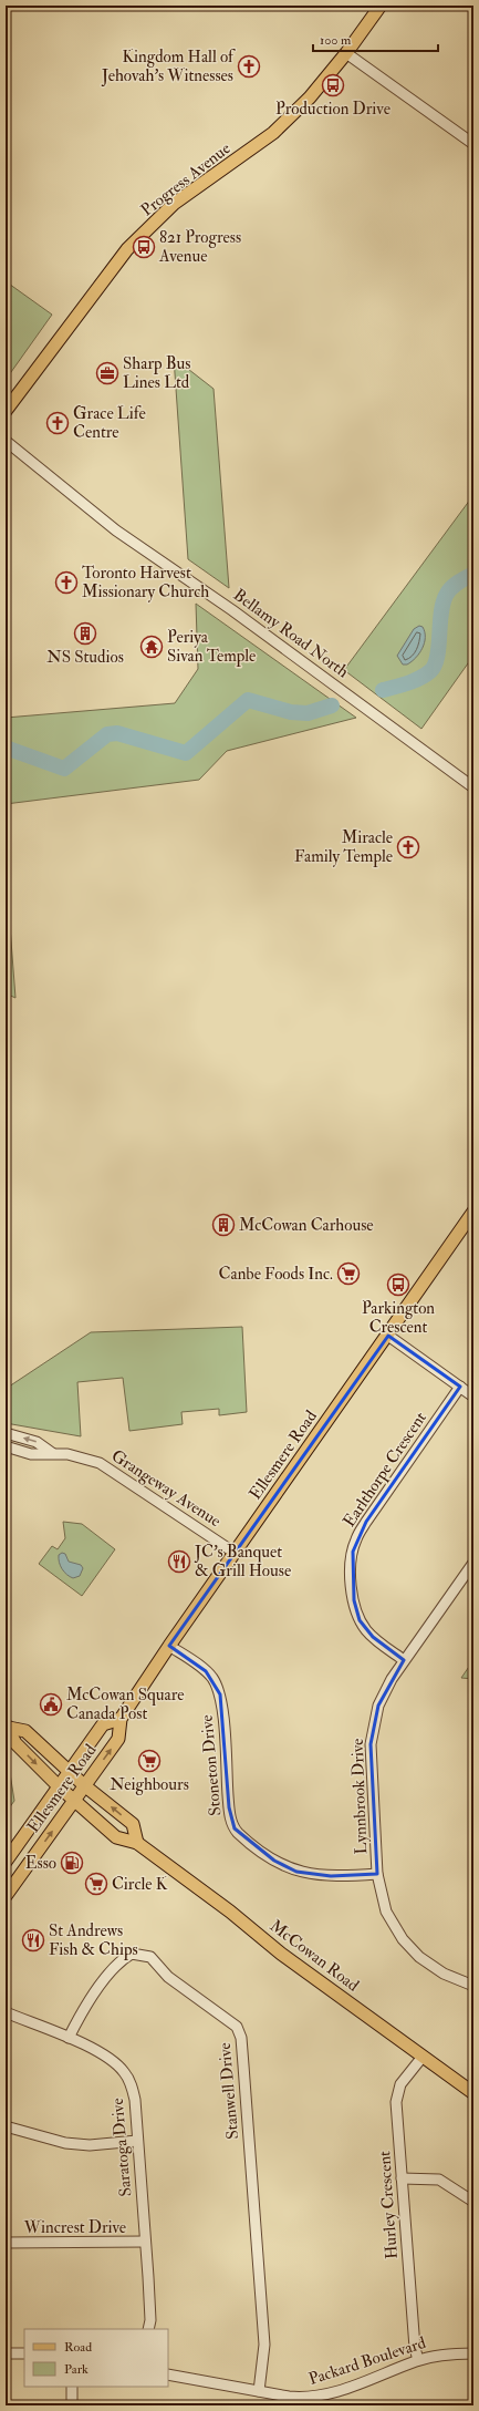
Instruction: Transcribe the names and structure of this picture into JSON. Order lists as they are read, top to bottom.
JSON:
{
  "streets": {
    "main road": ["Progress Avenue", "Ellesmere Road", "McCowan Road"],
    "street": [
      "Bellamy Road North",
      "Earlthorpe Crescent",
      "Grangeway Avenue",
      "Stoneton Drive",
      "Lynnbrook Drive",
      "Stanwell Drive",
      "Saratoga Drive",
      "Hurley Crescent",
      "Wincrest Drive",
      "Packard Boulevard"
    ]
  },
  "crossings": [
    ["Ellesmere Road", "Grangeway Avenue"],
    ["Ellesmere Road", "Stoneton Drive"],
    ["Ellesmere Road", "McCowan Road"],
    ["Earlthorpe Crescent", "Lynnbrook Drive"],
    ["Stoneton Drive", "Lynnbrook Drive"],
    ["McCowan Road", "Hurley Crescent"],
    ["Stanwell Drive", "Saratoga Drive"],
    ["Stanwell Drive", "Packard Boulevard"],
    ["Saratoga Drive", "Wincrest Drive"],
    ["Hurley Crescent", "Packard Boulevard"]
  ],
  "places": {
    "church": [
      "Kingdom Hall of Jehovah's Witnesses",
      "Grace Life Centre",
      "Toronto Harvest Missionary Church",
      "Miracle Family Temple"
    ],
    "bus stop": ["Production Drive", "821 Progress Avenue", "Parkington Crescent"],
    "office": ["Sharp Bus Lines Ltd"],
    "building": ["NS Studios", "McCowan Carhouse"],
    "temple": ["Periya Sivan Temple"],
    "supermarket": ["Canbe Foods Inc.", "Neighbours", "Circle K"],
    "restaurant": ["JC’s Banquet & Grill House", "St Andrews Fish & Chips"],
    "public building": ["McCowan Square Canada Post"],
    "fuel station": ["Esso"]
  },
  "legend": ["Road", "Park"],
  "scale_bar": "100 m"
}
